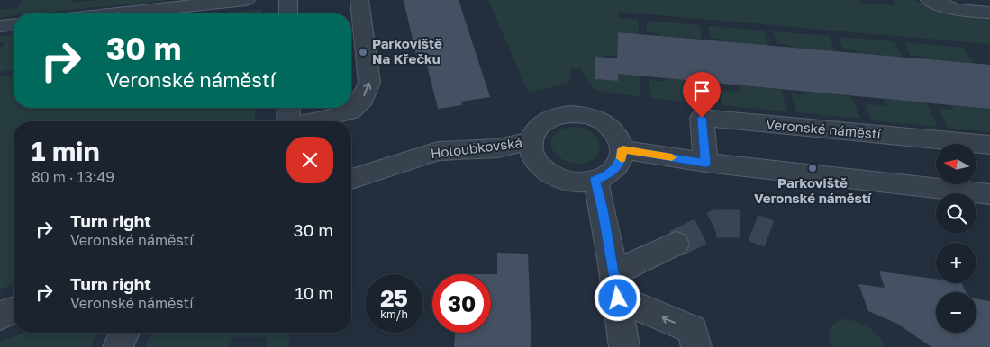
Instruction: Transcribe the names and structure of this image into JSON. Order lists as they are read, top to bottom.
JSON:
{
  "streets": {
    "street": ["Veronské náměstí", "Holoubkovská"]
  },
  "places": ["Parkoviště Na Křečku", "Parkoviště Veronské náměstí"],
  "north": "left",
  "page": {
    "turn": ["30 m", "Veronské náměstí"],
    "heading": ["1 min", "80 m · 13:49"],
    "map_buttons": ["+", "−"],
    "list": [
      {
        "name": "Turn right",
        "note": "Veronské náměstí",
        "value": "30 m"
      },
      {
        "name": "Turn right",
        "note": "Veronské náměstí",
        "value": "10 m"
      }
    ],
    "speed": "25 km/h",
    "limit": "30"
  }
}
